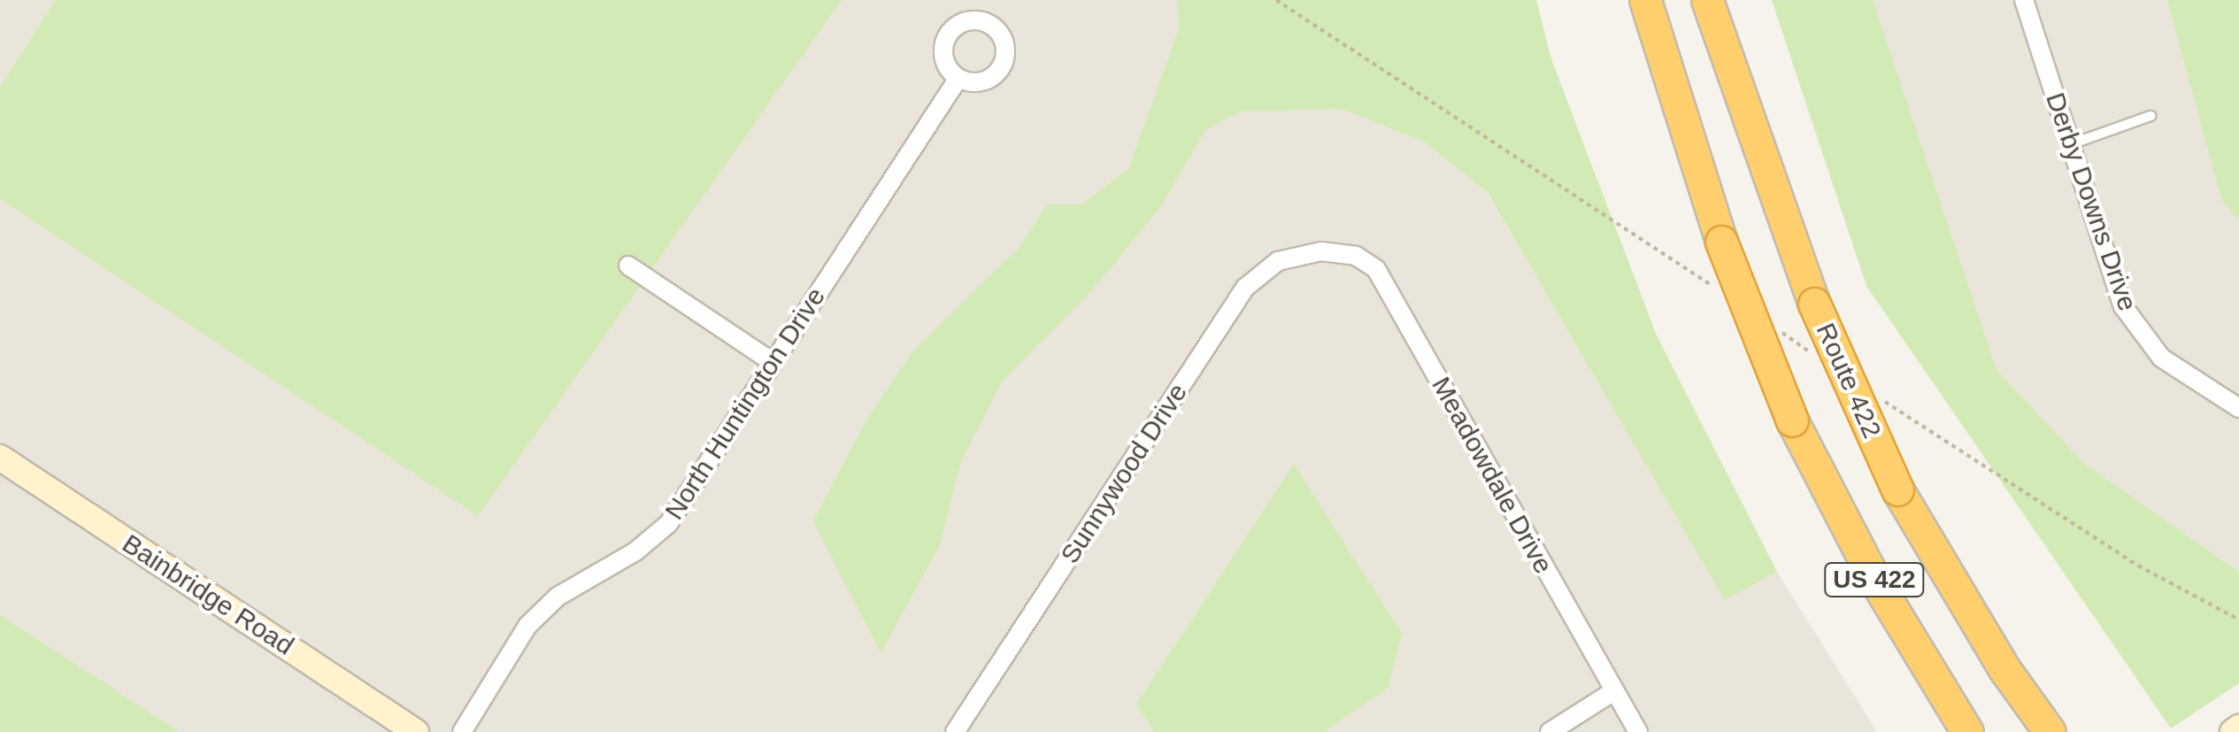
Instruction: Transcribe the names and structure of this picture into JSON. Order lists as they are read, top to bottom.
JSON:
{
  "streets": {
    "highway": ["Route 422", "US 422"],
    "street": [
      "Derby Downs Drive",
      "North Huntington Drive",
      "Sunnywood Drive",
      "Meadowdale Drive",
      "Bainbridge Road"
    ]
  },
  "crossings": [
    ["Sunnywood Drive", "Meadowdale Drive"]
  ]
}
